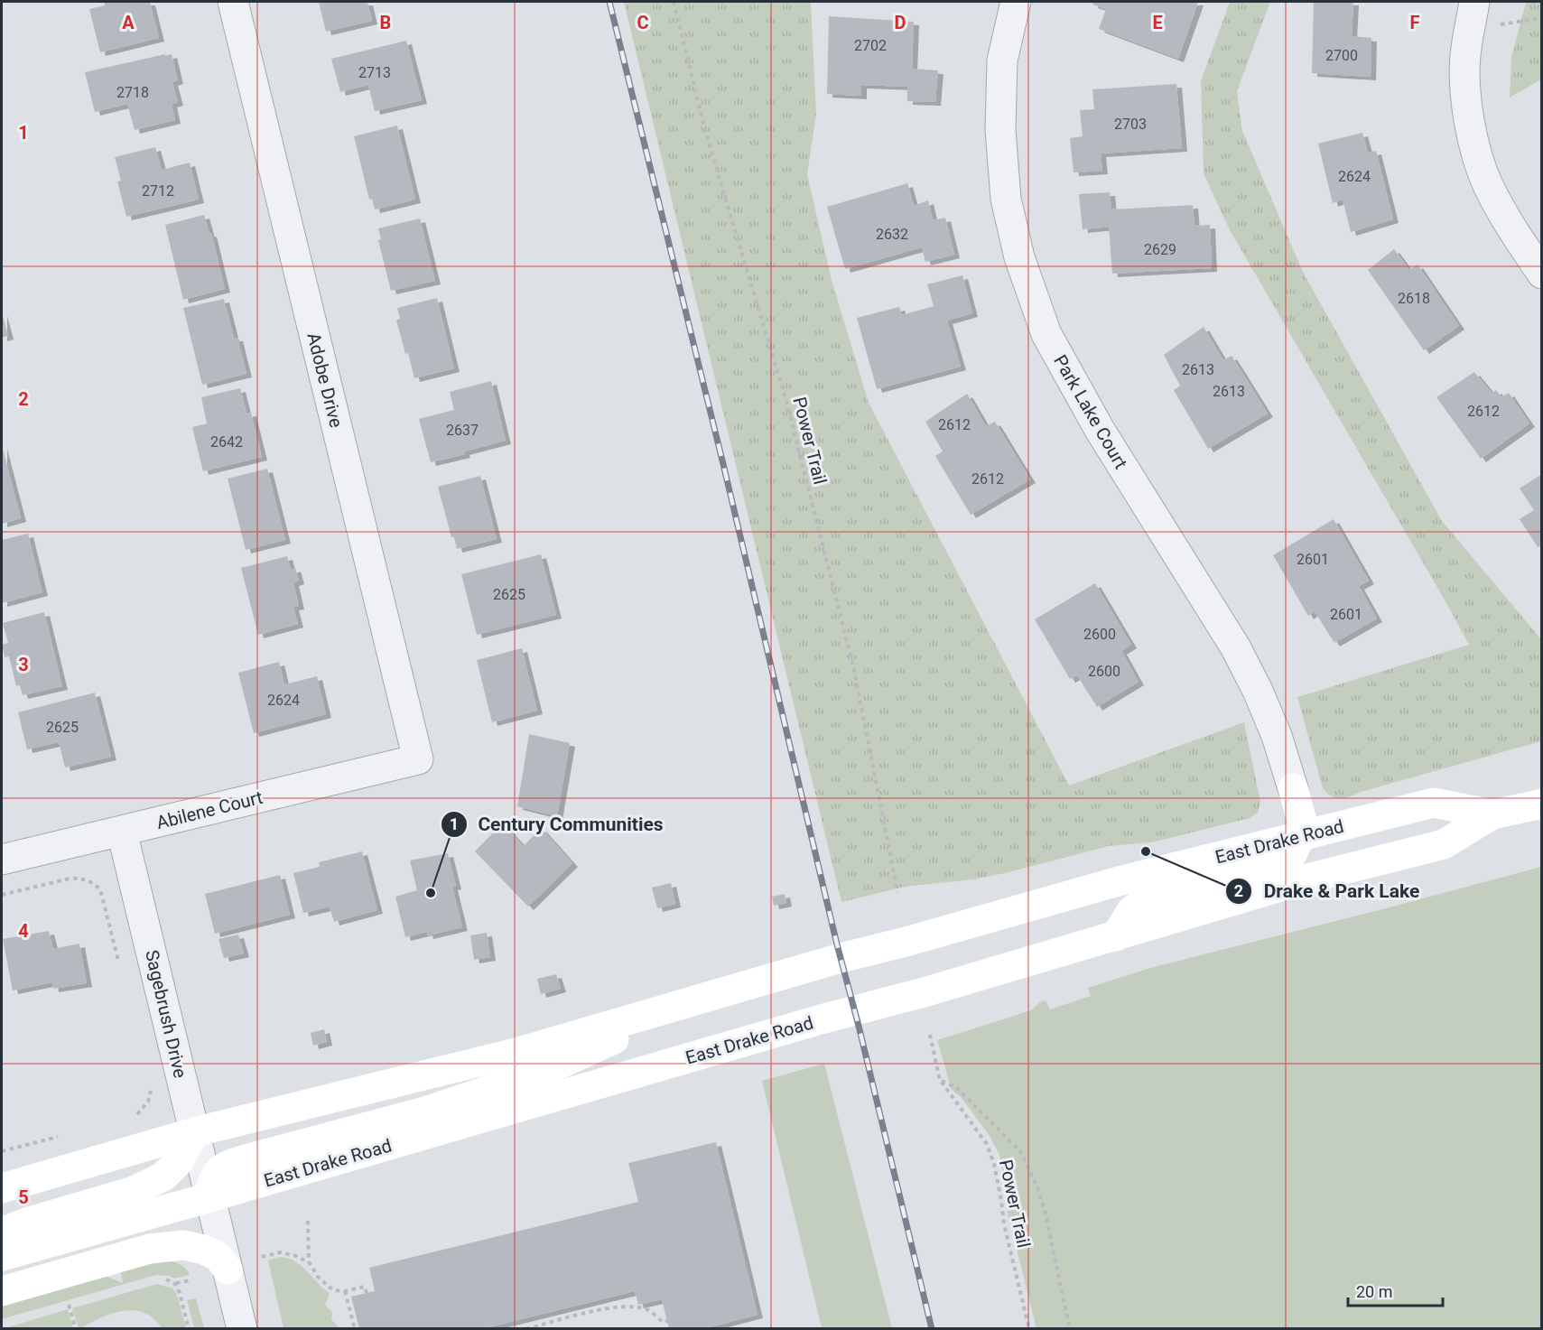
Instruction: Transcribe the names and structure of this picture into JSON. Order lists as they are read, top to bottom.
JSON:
{
  "streets": {
    "main road": ["East Drake Road"],
    "street": [
      "Adobe Drive",
      "Park Lake Court",
      "Abilene Court",
      "Sagebrush Drive"
    ],
    "path": ["Power Trail"]
  },
  "crossings": [
    ["Adobe Drive", "Abilene Court"],
    ["Abilene Court", "Sagebrush Drive"],
    ["East Drake Road", "Sagebrush Drive"]
  ],
  "places": ["Drake & Park Lake", "Century Communities"],
  "house_numbers": [
    "2702",
    "2700",
    "2713",
    "2718",
    "2703",
    "2624",
    "2712",
    "2632",
    "2629",
    "2618",
    "2613",
    "2613",
    "2612",
    "2612",
    "2637",
    "2642",
    "2612",
    "2601",
    "2625",
    "2601",
    "2600",
    "2600",
    "2624",
    "2625"
  ],
  "scale_bar": "20 m",
  "grid": {
    "columns": [
      "A",
      "B",
      "C",
      "D",
      "E",
      "F"
    ],
    "rows": [
      "1",
      "2",
      "3",
      "4",
      "5"
    ]
  }
}
